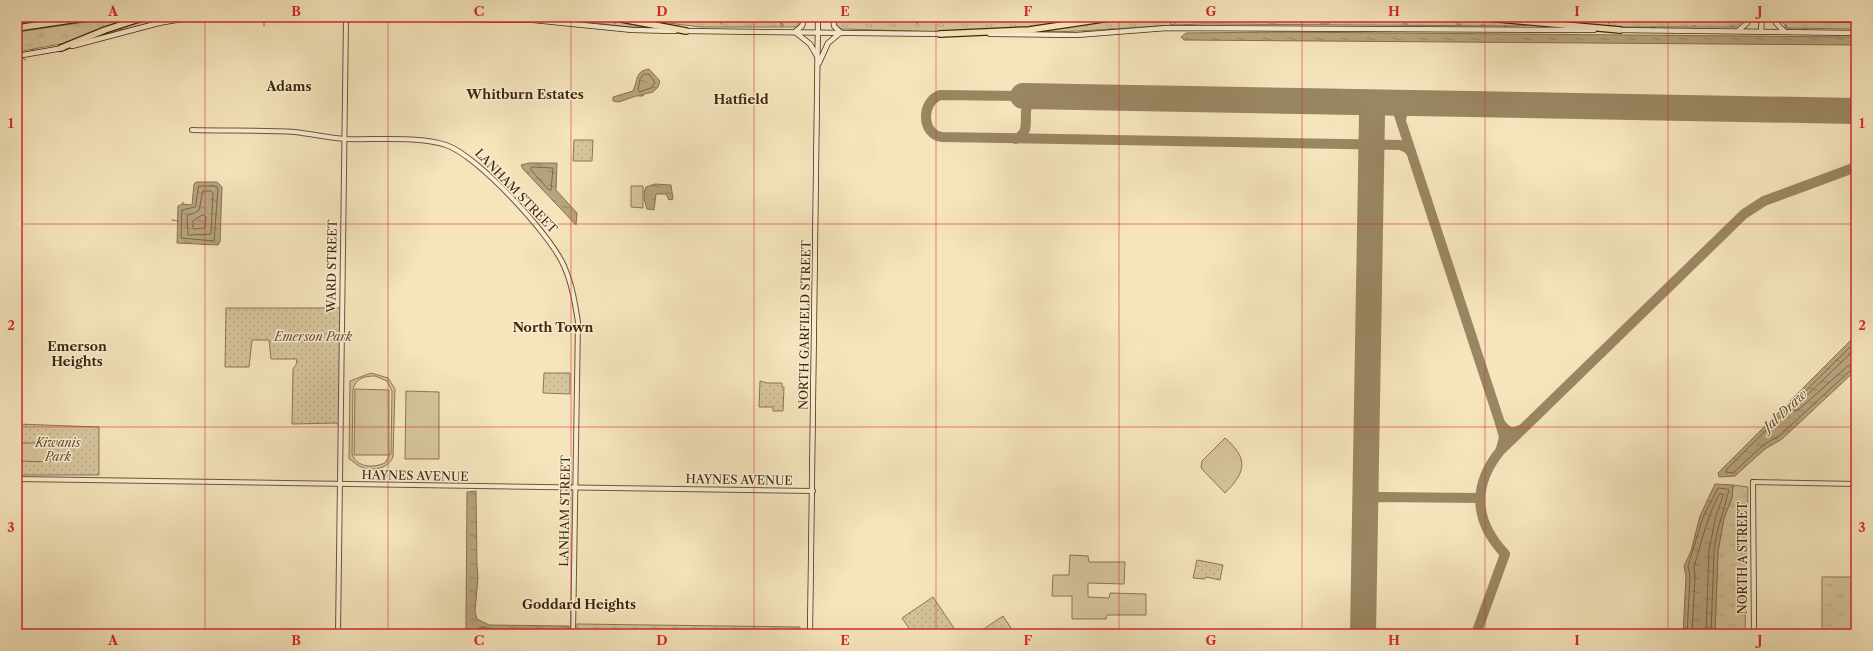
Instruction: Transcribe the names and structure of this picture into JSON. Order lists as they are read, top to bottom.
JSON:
{
  "streets": {
    "main road": ["NORTH GARFIELD STREET", "NORTH A STREET"],
    "street": ["LANHAM STREET", "WARD STREET", "HAYNES AVENUE"]
  },
  "crossings": [
    ["LANHAM STREET", "WARD STREET"],
    ["LANHAM STREET", "HAYNES AVENUE"],
    ["WARD STREET", "HAYNES AVENUE"],
    ["NORTH GARFIELD STREET", "HAYNES AVENUE"]
  ],
  "districts": [
    "Adams",
    "Whitburn Estates",
    "Hatfield",
    "North Town",
    "Emerson Heights",
    "Goddard Heights"
  ],
  "water": ["Jal Draw"],
  "parks": ["Emerson Park", "Kiwanis Park"],
  "grid": {
    "columns": [
      "A",
      "B",
      "C",
      "D",
      "E",
      "F",
      "G",
      "H",
      "I",
      "J"
    ],
    "rows": ["1", "2", "3"]
  }
}
